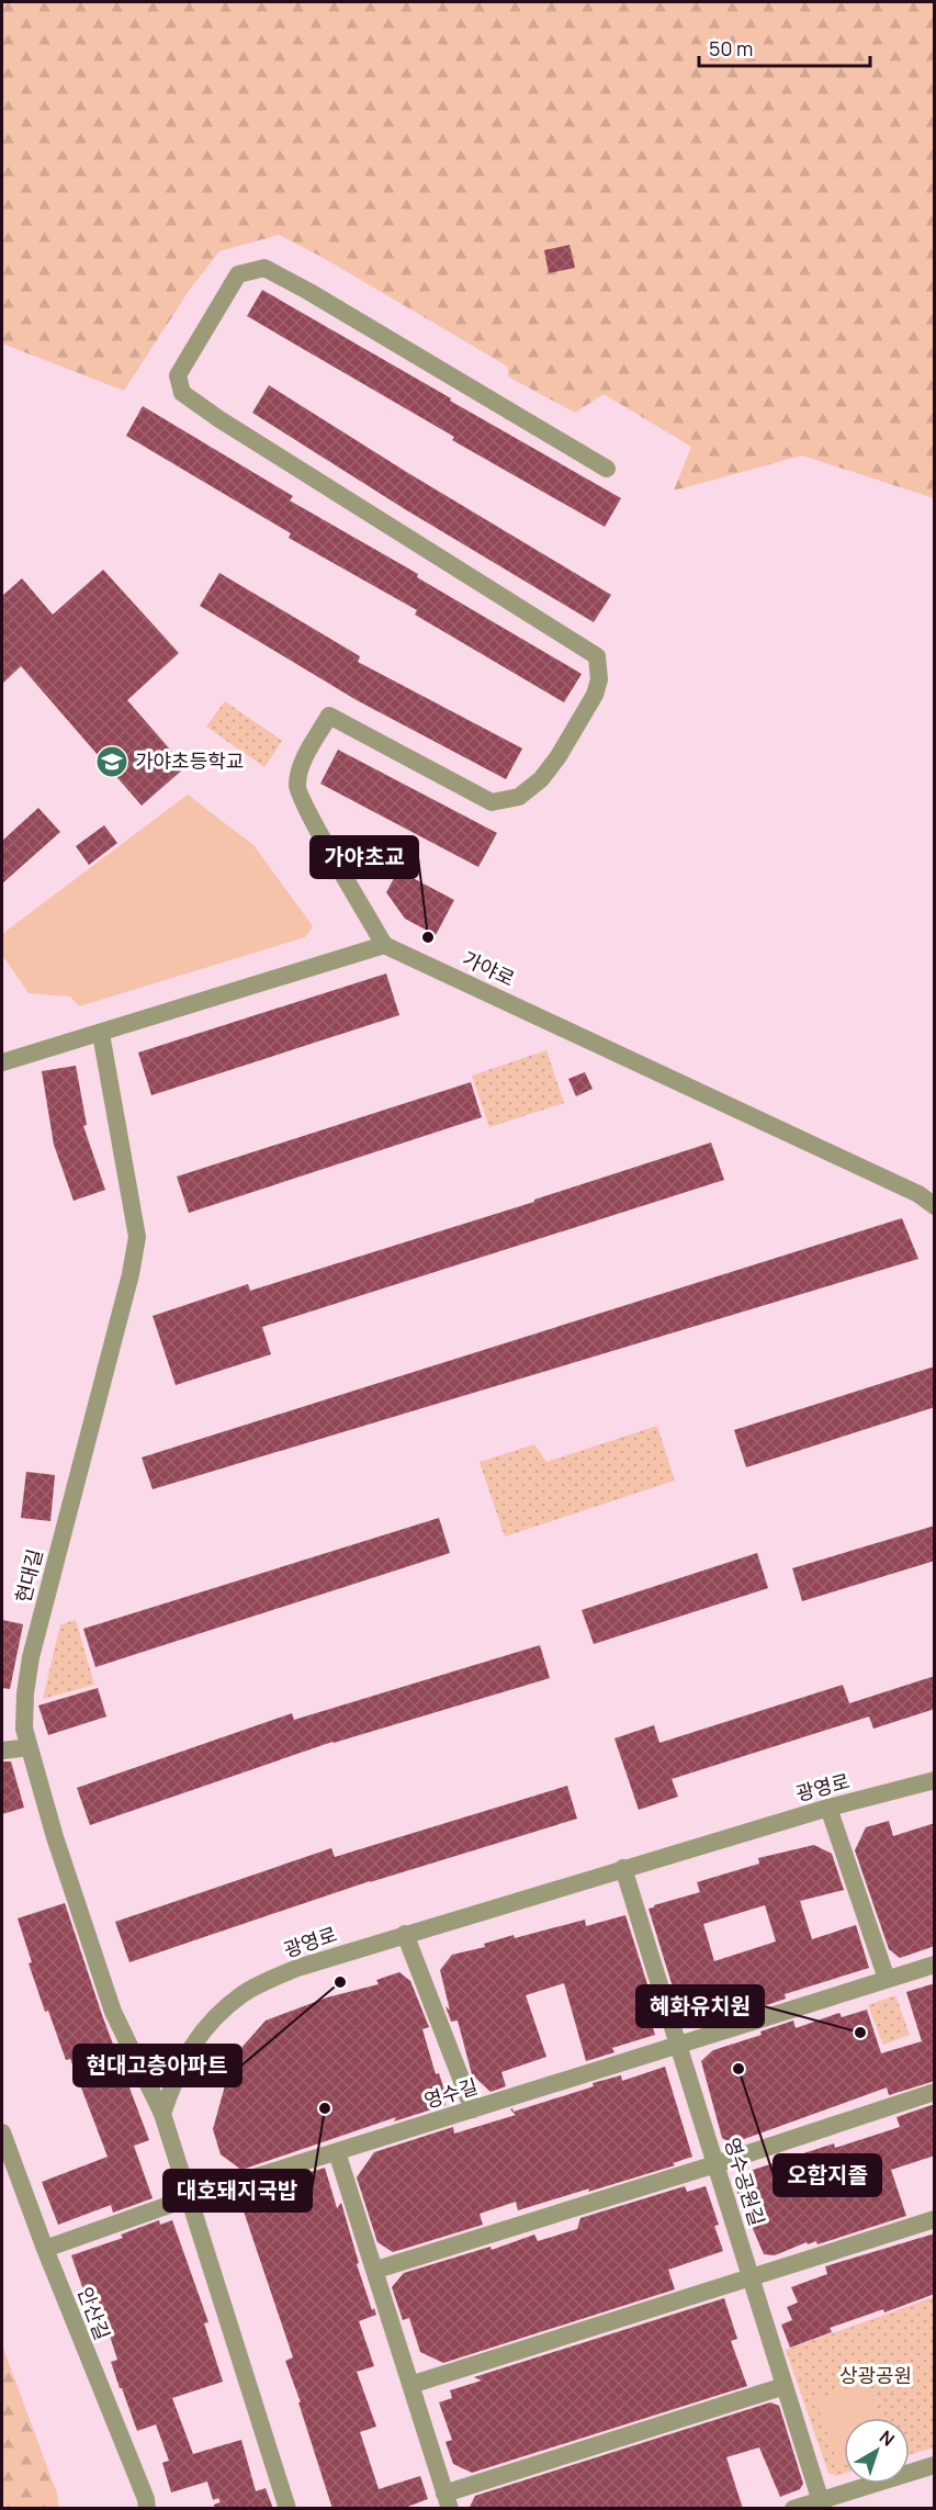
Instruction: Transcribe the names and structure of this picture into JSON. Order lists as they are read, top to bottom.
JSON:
{
  "streets": {
    "street": [
      "가야로",
      "현대길",
      "광영로",
      "영수길",
      "영수공원길",
      "안산길"
    ]
  },
  "crossings": [
    ["현대길", "광영로"],
    ["광영로", "영수공원길"],
    ["영수길", "영수공원길"],
    ["영수길", "안산길"]
  ],
  "parks": ["상광공원"],
  "places": {
    "school or university": ["가야초등학교"],
    "other": [
      "가야초교",
      "현대고층아파트",
      "혜화유치원",
      "오합지졸",
      "대호돼지국밥"
    ]
  },
  "scale_bar": "50 m",
  "north": "top right"
}
